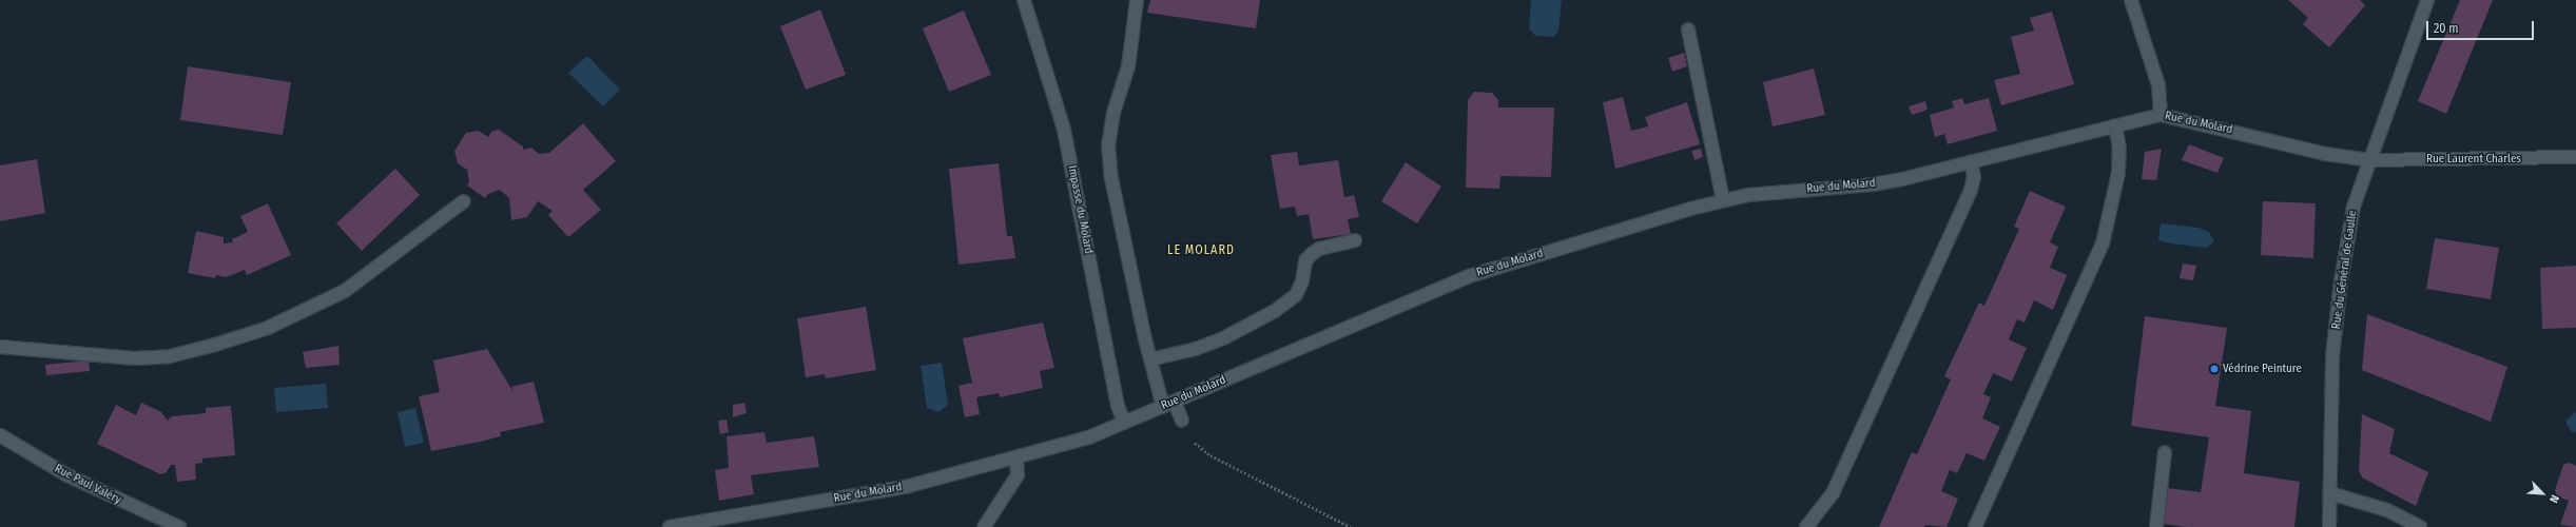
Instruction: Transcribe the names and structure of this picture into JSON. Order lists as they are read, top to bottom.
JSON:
{
  "streets": {
    "street": [
      "Rue du Molard",
      "Rue Laurent Charles",
      "Impasse du Molard",
      "Rue du Général de Gaulle",
      "Rue Paul Valéry"
    ]
  },
  "crossings": [
    ["Rue du Molard", "Rue Laurent Charles"],
    ["Rue du Molard", "Impasse du Molard"],
    ["Rue du Molard", "Rue du Général de Gaulle"],
    ["Rue Laurent Charles", "Rue du Général de Gaulle"]
  ],
  "districts": ["LE MOLARD"],
  "places": ["Védrine Peinture"],
  "scale_bar": "20 m",
  "north": "bottom right"
}
